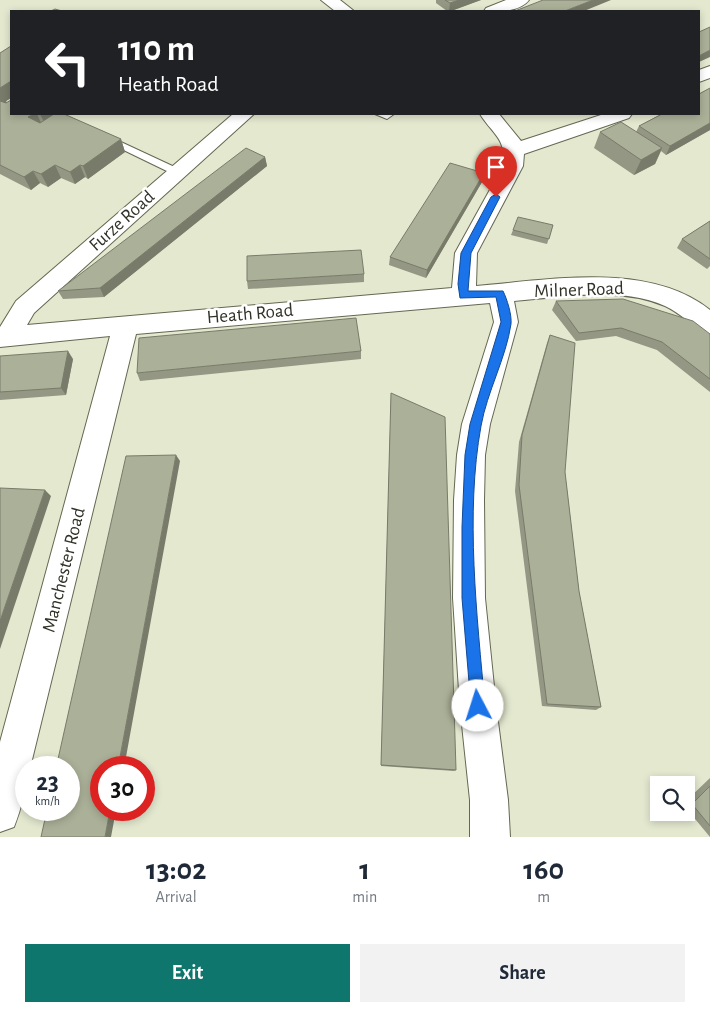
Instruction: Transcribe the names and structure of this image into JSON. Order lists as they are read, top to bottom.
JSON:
{
  "streets": {
    "street": [
      "Furze Road",
      "Milner Road",
      "Heath Road",
      "Manchester Road"
    ]
  },
  "crossings": [
    ["Furze Road", "Heath Road"],
    ["Milner Road", "Heath Road"],
    ["Heath Road", "Manchester Road"]
  ],
  "page": {
    "turn": ["110 m", "Heath Road"],
    "speed": "23 km/h",
    "limit": "30",
    "eta": [
      "13:02",
      "Arrival",
      "1",
      "min",
      "160",
      "m"
    ],
    "buttons": ["Exit", "Share"]
  }
}
